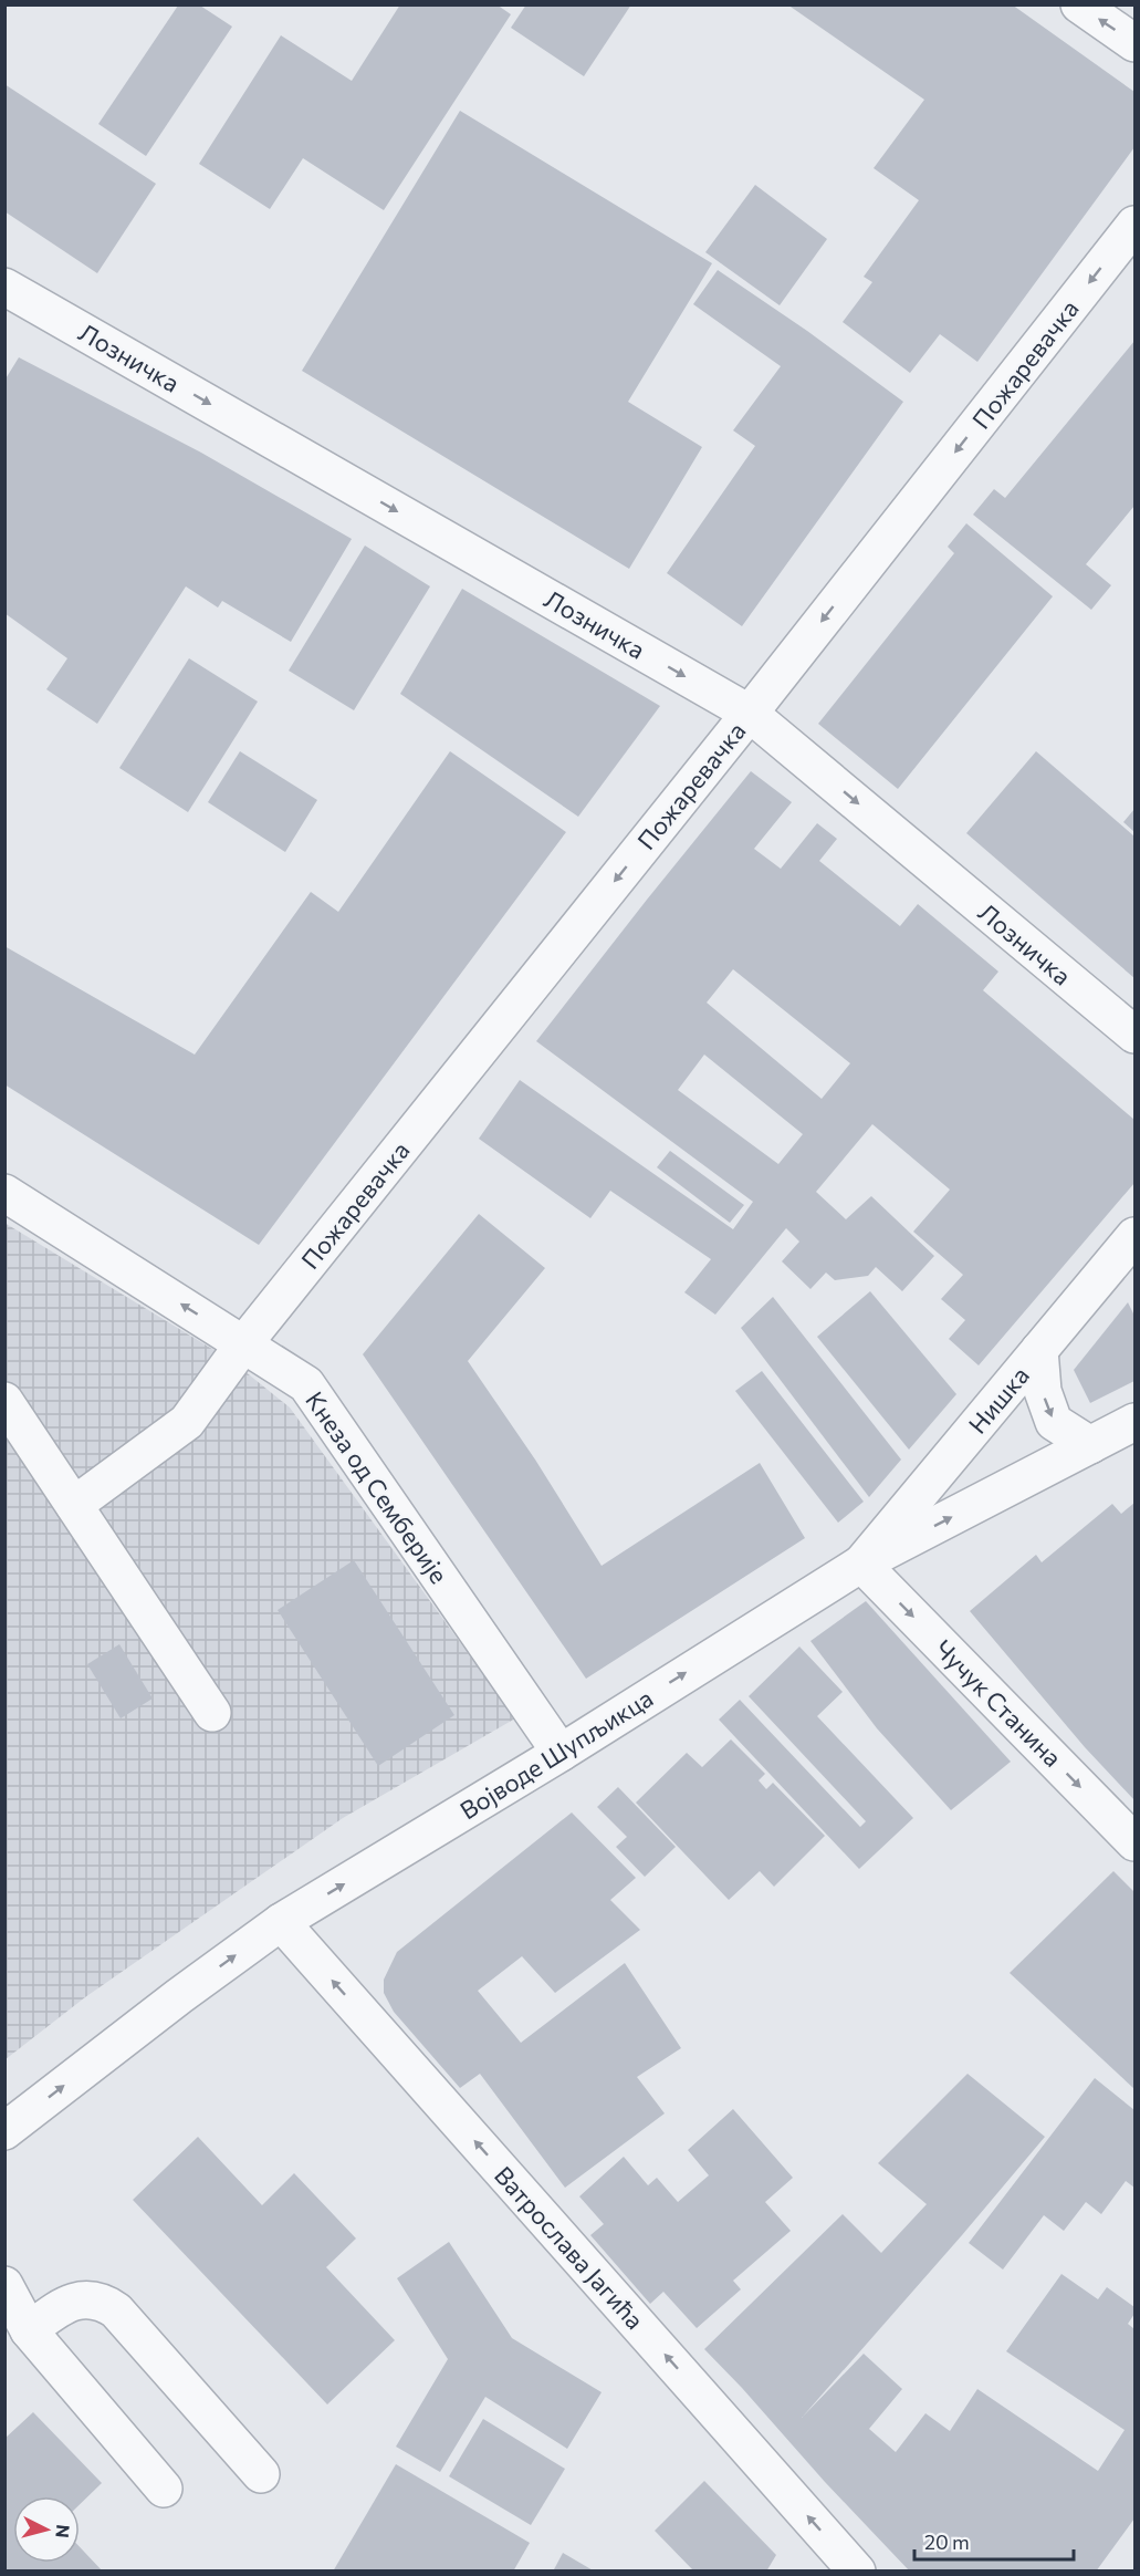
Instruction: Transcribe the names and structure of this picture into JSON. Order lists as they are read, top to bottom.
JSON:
{
  "streets": {
    "street": [
      "Лозничка",
      "Пожаревачка",
      "Нишка",
      "Кнеза од Семберије",
      "Чучук Станина",
      "Војводе Шупљикца",
      "Ватрослава Јагића"
    ]
  },
  "crossings": [
    ["Лозничка", "Пожаревачка"],
    ["Пожаревачка", "Кнеза од Семберије"],
    ["Нишка", "Чучук Станина"],
    ["Нишка", "Војводе Шупљикца"],
    ["Кнеза од Семберије", "Војводе Шупљикца"],
    ["Чучук Станина", "Војводе Шупљикца"],
    ["Војводе Шупљикца", "Ватрослава Јагића"]
  ],
  "one_way": [
    "Лозничка",
    "Пожаревачка",
    "Чучук Станина",
    "Војводе Шупљикца",
    "Ватрослава Јагића"
  ],
  "scale_bar": "20 m",
  "north": "right"
}
